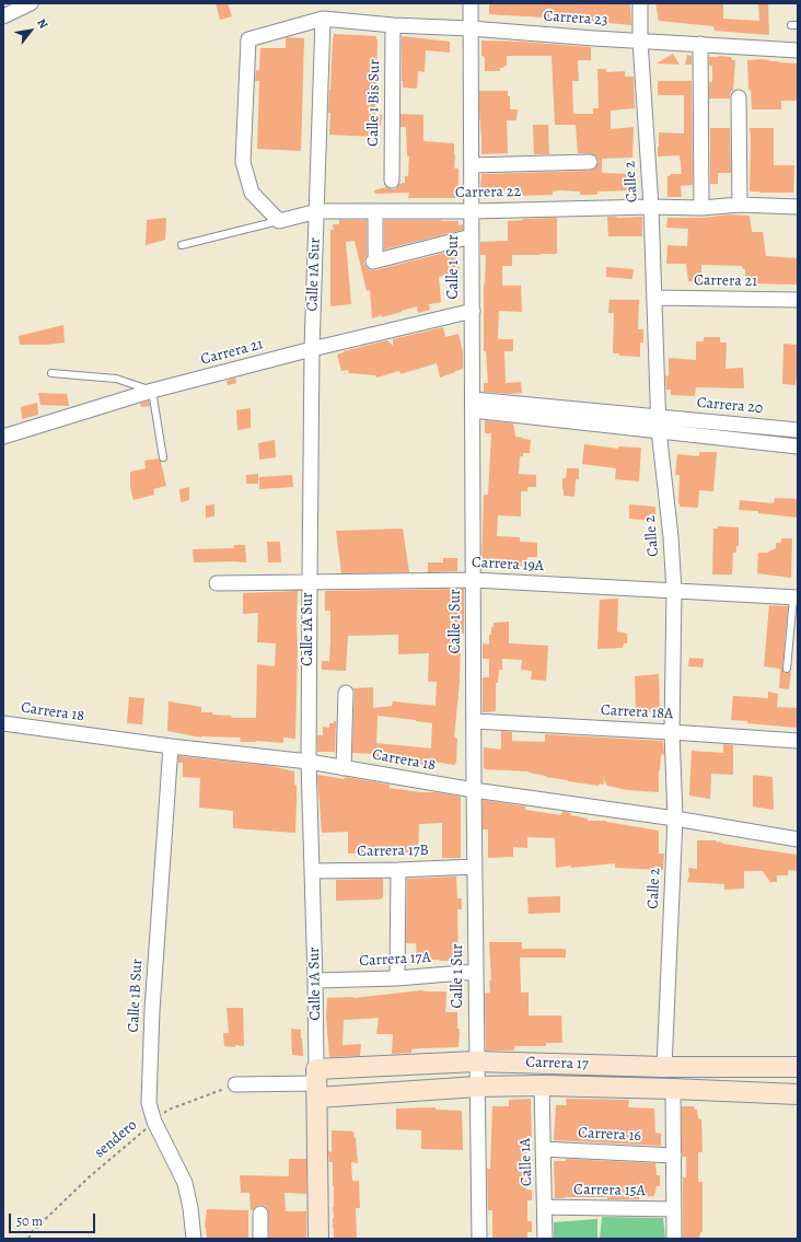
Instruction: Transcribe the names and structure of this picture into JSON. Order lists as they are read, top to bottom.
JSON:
{
  "streets": {
    "street": [
      "Carrera 23",
      "Calle 1 Bis Sur",
      "Calle 2",
      "Carrera 22",
      "Calle 1 Sur",
      "Calle 1A Sur",
      "Carrera 21",
      "Carrera 20",
      "Carrera 19A",
      "Carrera 18",
      "Carrera 18A",
      "Carrera 17B",
      "Carrera 17A",
      "Calle 1B Sur",
      "Carrera 17",
      "Carrera 16",
      "Calle 1A",
      "Carrera 15A"
    ],
    "path": ["sendero"]
  },
  "crossings": [
    ["Carrera 23", "Calle 1 Bis Sur"],
    ["Carrera 23", "Calle 2"],
    ["Carrera 23", "Carrera 22"],
    ["Carrera 23", "Calle 1 Sur"],
    ["Carrera 23", "Calle 1A Sur"],
    ["Calle 2", "Carrera 22"],
    ["Calle 2", "Carrera 21"],
    ["Calle 2", "Carrera 20"],
    ["Calle 2", "Carrera 19A"],
    ["Calle 2", "Carrera 18"],
    ["Calle 2", "Carrera 18A"],
    ["Calle 2", "Carrera 17"],
    ["Carrera 22", "Calle 1 Sur"],
    ["Carrera 22", "Calle 1A Sur"],
    ["Calle 1 Sur", "Carrera 21"],
    ["Calle 1 Sur", "Carrera 19A"],
    ["Calle 1 Sur", "Carrera 18"],
    ["Calle 1 Sur", "Carrera 18A"],
    ["Calle 1 Sur", "Carrera 17B"],
    ["Calle 1 Sur", "Carrera 17A"],
    ["Calle 1 Sur", "Carrera 17"],
    ["Calle 1A Sur", "Carrera 21"],
    ["Calle 1A Sur", "Carrera 19A"],
    ["Calle 1A Sur", "Carrera 18"],
    ["Calle 1A Sur", "Carrera 17B"],
    ["Calle 1A Sur", "Carrera 17A"],
    ["Calle 1A Sur", "Carrera 17"],
    ["Carrera 18", "Calle 1B Sur"],
    ["Calle 1B Sur", "sendero"],
    ["Carrera 17", "Calle 1A"],
    ["Carrera 16", "Calle 1A"],
    ["Calle 1A", "Carrera 15A"]
  ],
  "scale_bar": "50 m",
  "north": "top right"
}
